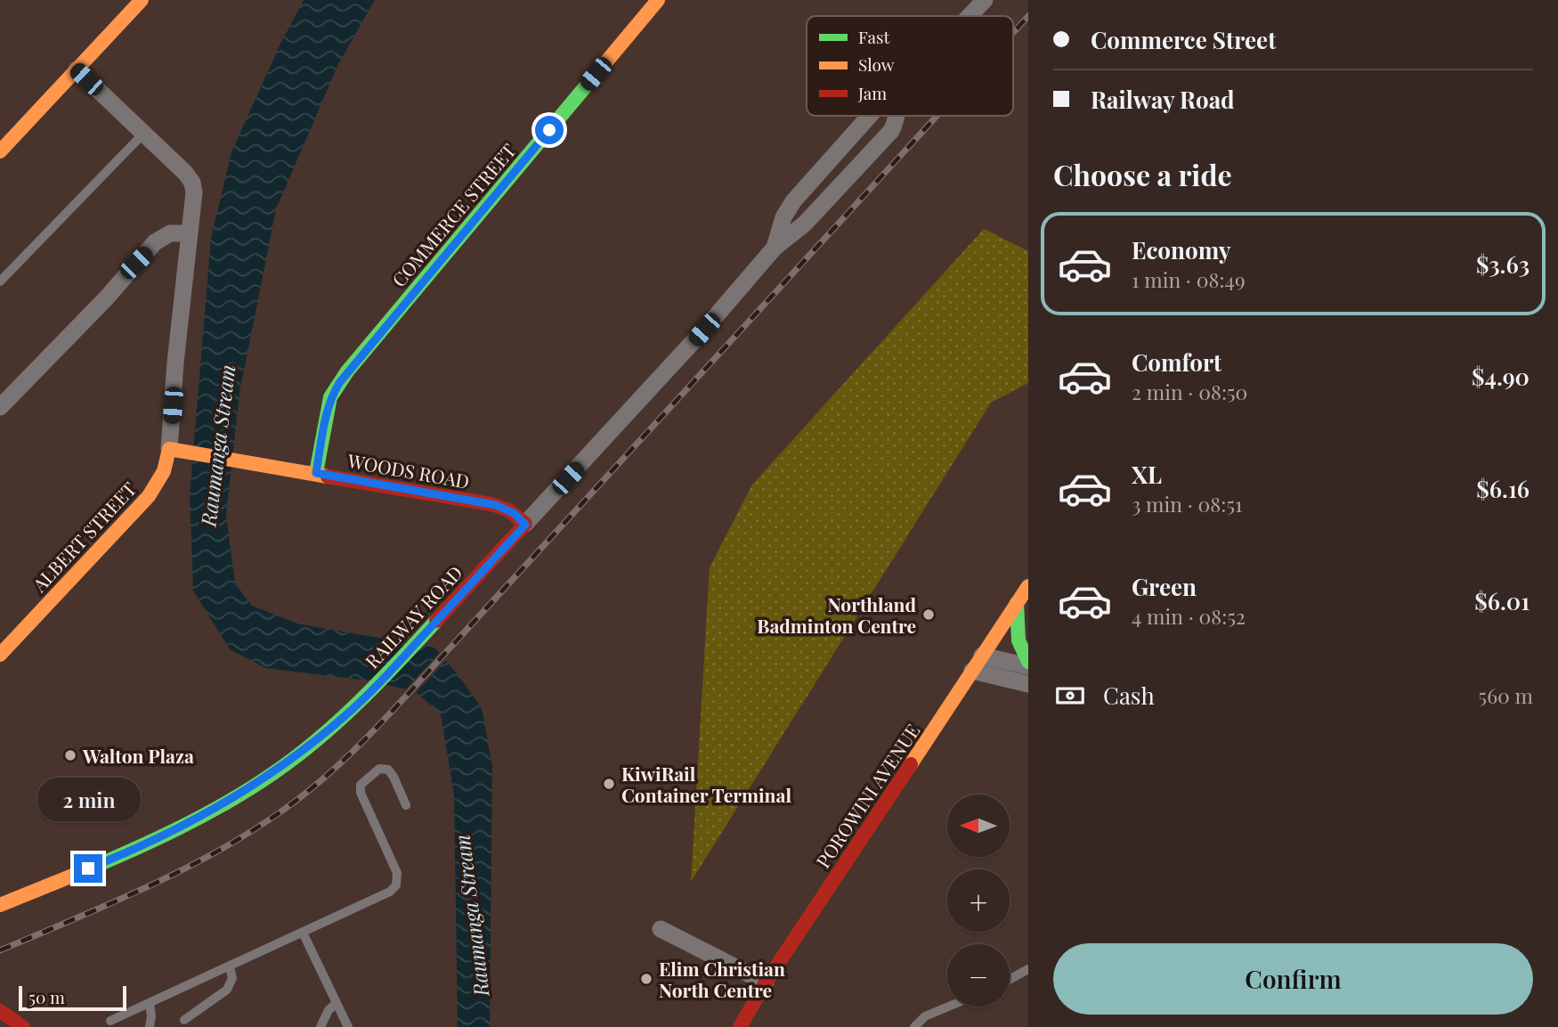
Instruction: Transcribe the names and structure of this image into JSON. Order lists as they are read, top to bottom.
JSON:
{
  "streets": {
    "street": [
      "COMMERCE STREET",
      "WOODS ROAD",
      "ALBERT STREET",
      "RAILWAY ROAD",
      "POROWINI AVENUE"
    ]
  },
  "crossings": [
    ["COMMERCE STREET", "WOODS ROAD"],
    ["WOODS ROAD", "ALBERT STREET"],
    ["WOODS ROAD", "RAILWAY ROAD"]
  ],
  "water": ["Raumanga Stream"],
  "places": [
    "Northland Badminton Centre",
    "Walton Plaza",
    "KiwiRail Container Terminal",
    "Elim Christian North Centre"
  ],
  "legend": ["Fast", "Slow", "Jam"],
  "scale_bar": "50 m",
  "north": "left",
  "page": {
    "banner": ["Commerce Street", "Railway Road"],
    "heading": "Choose a ride",
    "list": [
      {
        "name": "Economy",
        "note": "1 min · 08:49",
        "value": "$3.63"
      },
      {
        "name": "Comfort",
        "note": "2 min · 08:50",
        "value": "$4.90"
      },
      {
        "name": "XL",
        "note": "3 min · 08:51",
        "value": "$6.16"
      },
      {
        "name": "Green",
        "note": "4 min · 08:52",
        "value": "$6.01"
      }
    ],
    "pay": ["Cash", "560 m"],
    "bubble": "2 min",
    "map_buttons": ["+", "−"],
    "buttons": "Confirm",
    "scale": "50 m"
  }
}
